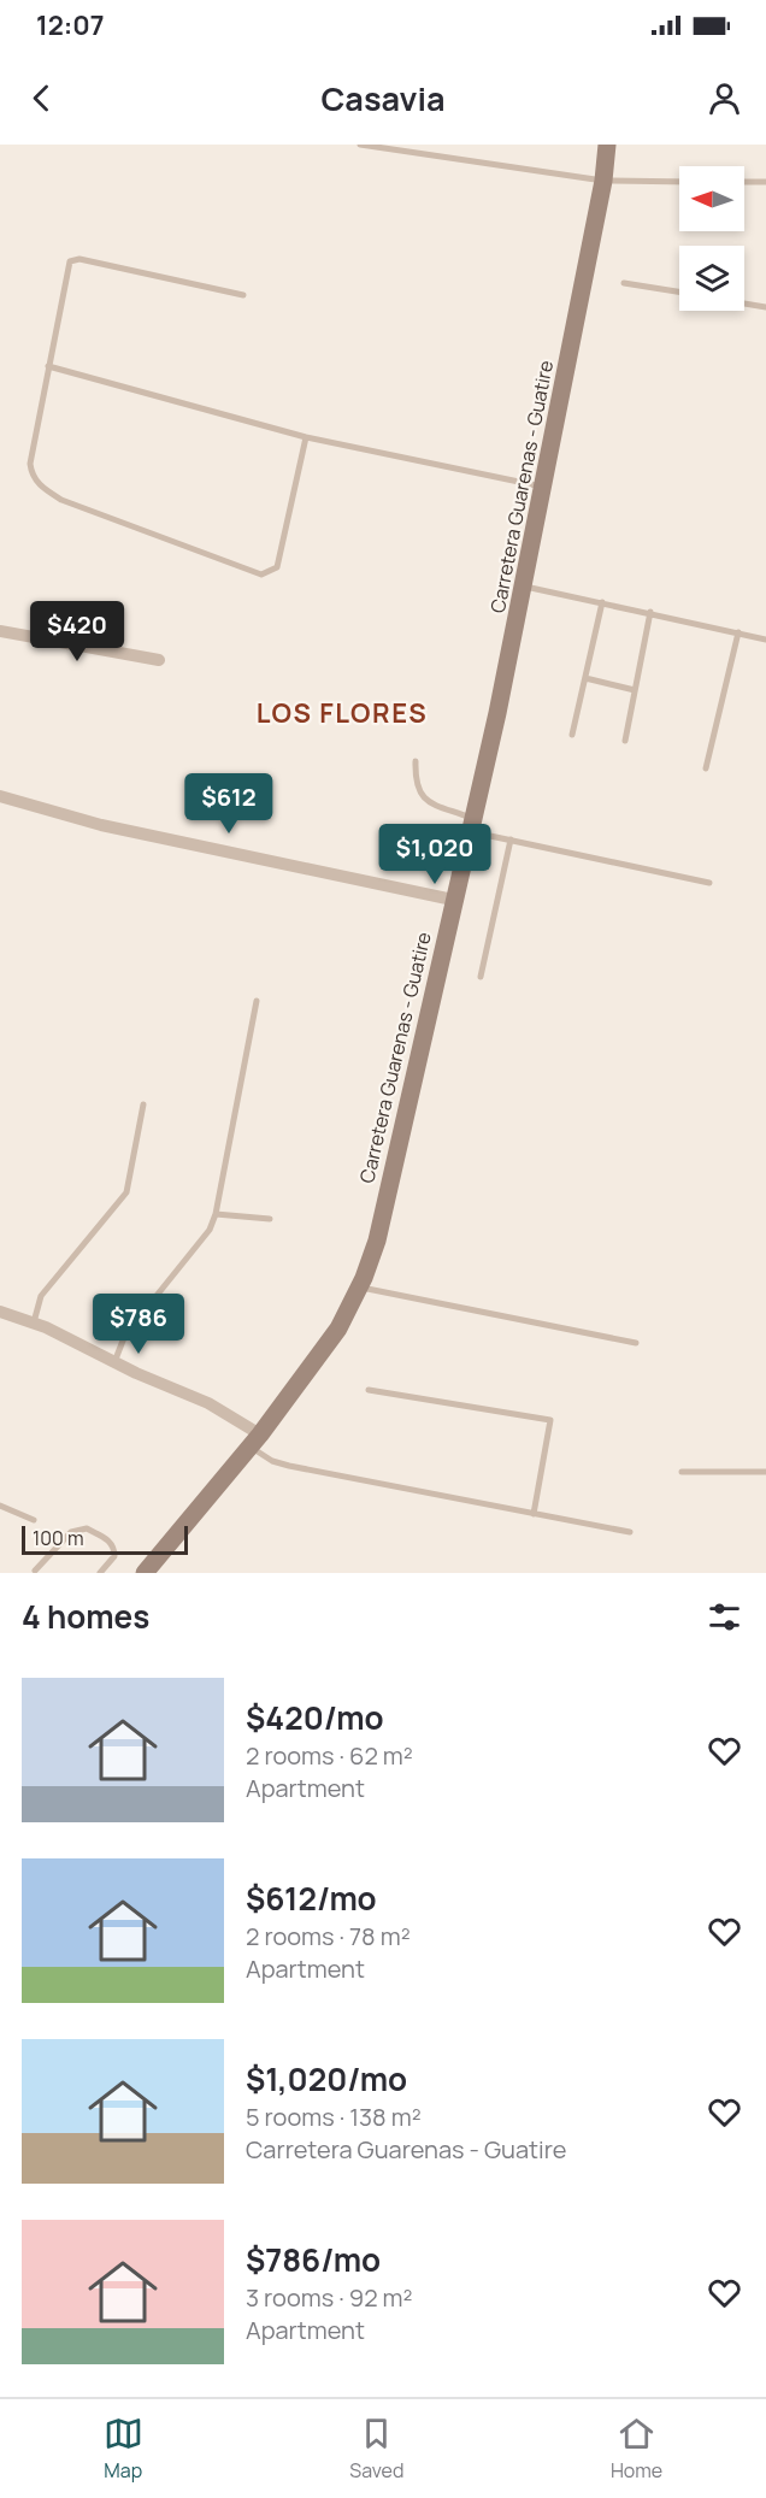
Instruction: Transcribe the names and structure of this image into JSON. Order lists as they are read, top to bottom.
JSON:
{
  "streets": {
    "main road": ["Carretera Guarenas - Guatire"]
  },
  "districts": ["LOS FLORES"],
  "scale_bar": "100 m",
  "north": "left",
  "page": {
    "status": "12:07",
    "header": "Casavia",
    "price": [
      "$420",
      "$612",
      "$1,020",
      "$786"
    ],
    "scale": "100 m",
    "heading": "4 homes",
    "list": [
      {
        "name": "$420/mo",
        "note": "2 rooms · 62 m² · Apartment"
      },
      {
        "name": "$612/mo",
        "note": "2 rooms · 78 m² · Apartment"
      },
      {
        "name": "$1,020/mo",
        "note": "5 rooms · 138 m² · Carretera Guarenas - Guatire"
      },
      {
        "name": "$786/mo",
        "note": "3 rooms · 92 m² · Apartment"
      }
    ],
    "tabs": ["Map", "Saved", "Home"]
  }
}
